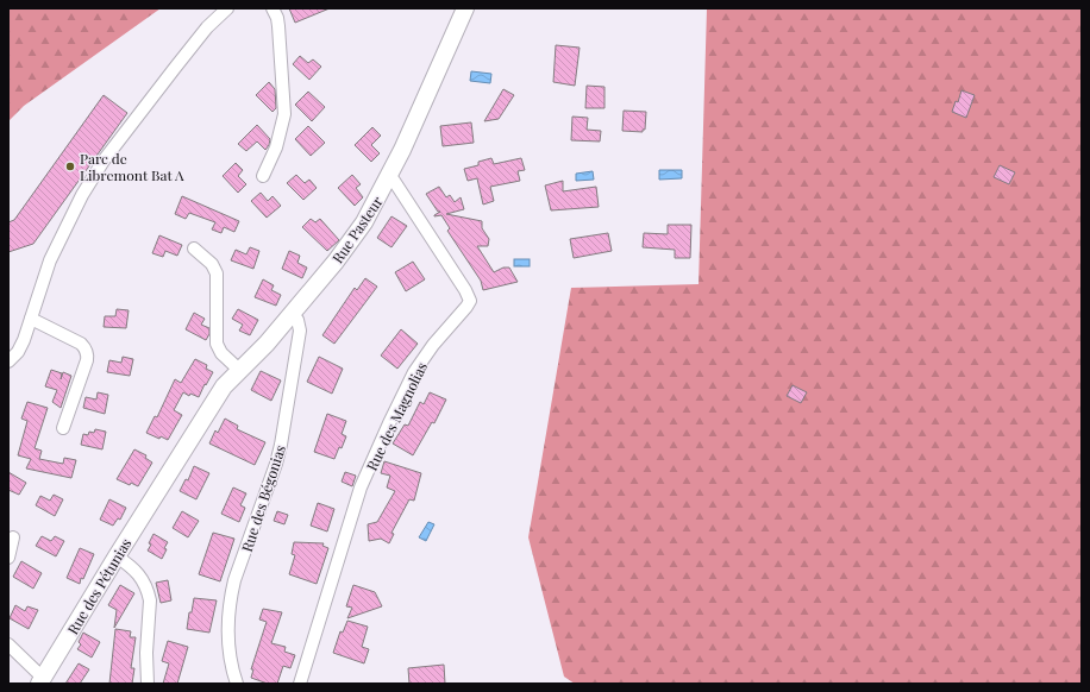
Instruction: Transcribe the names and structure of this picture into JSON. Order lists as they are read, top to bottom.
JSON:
{
  "streets": {
    "street": [
      "Rue Pasteur",
      "Rue des Magnolias",
      "Rue des Bégonias",
      "Rue des Pétunias"
    ]
  },
  "crossings": [
    ["Rue Pasteur", "Rue des Magnolias"],
    ["Rue Pasteur", "Rue des Bégonias"],
    ["Rue Pasteur", "Rue des Pétunias"]
  ],
  "places": ["Parc de Libremont Bat A"]
}
